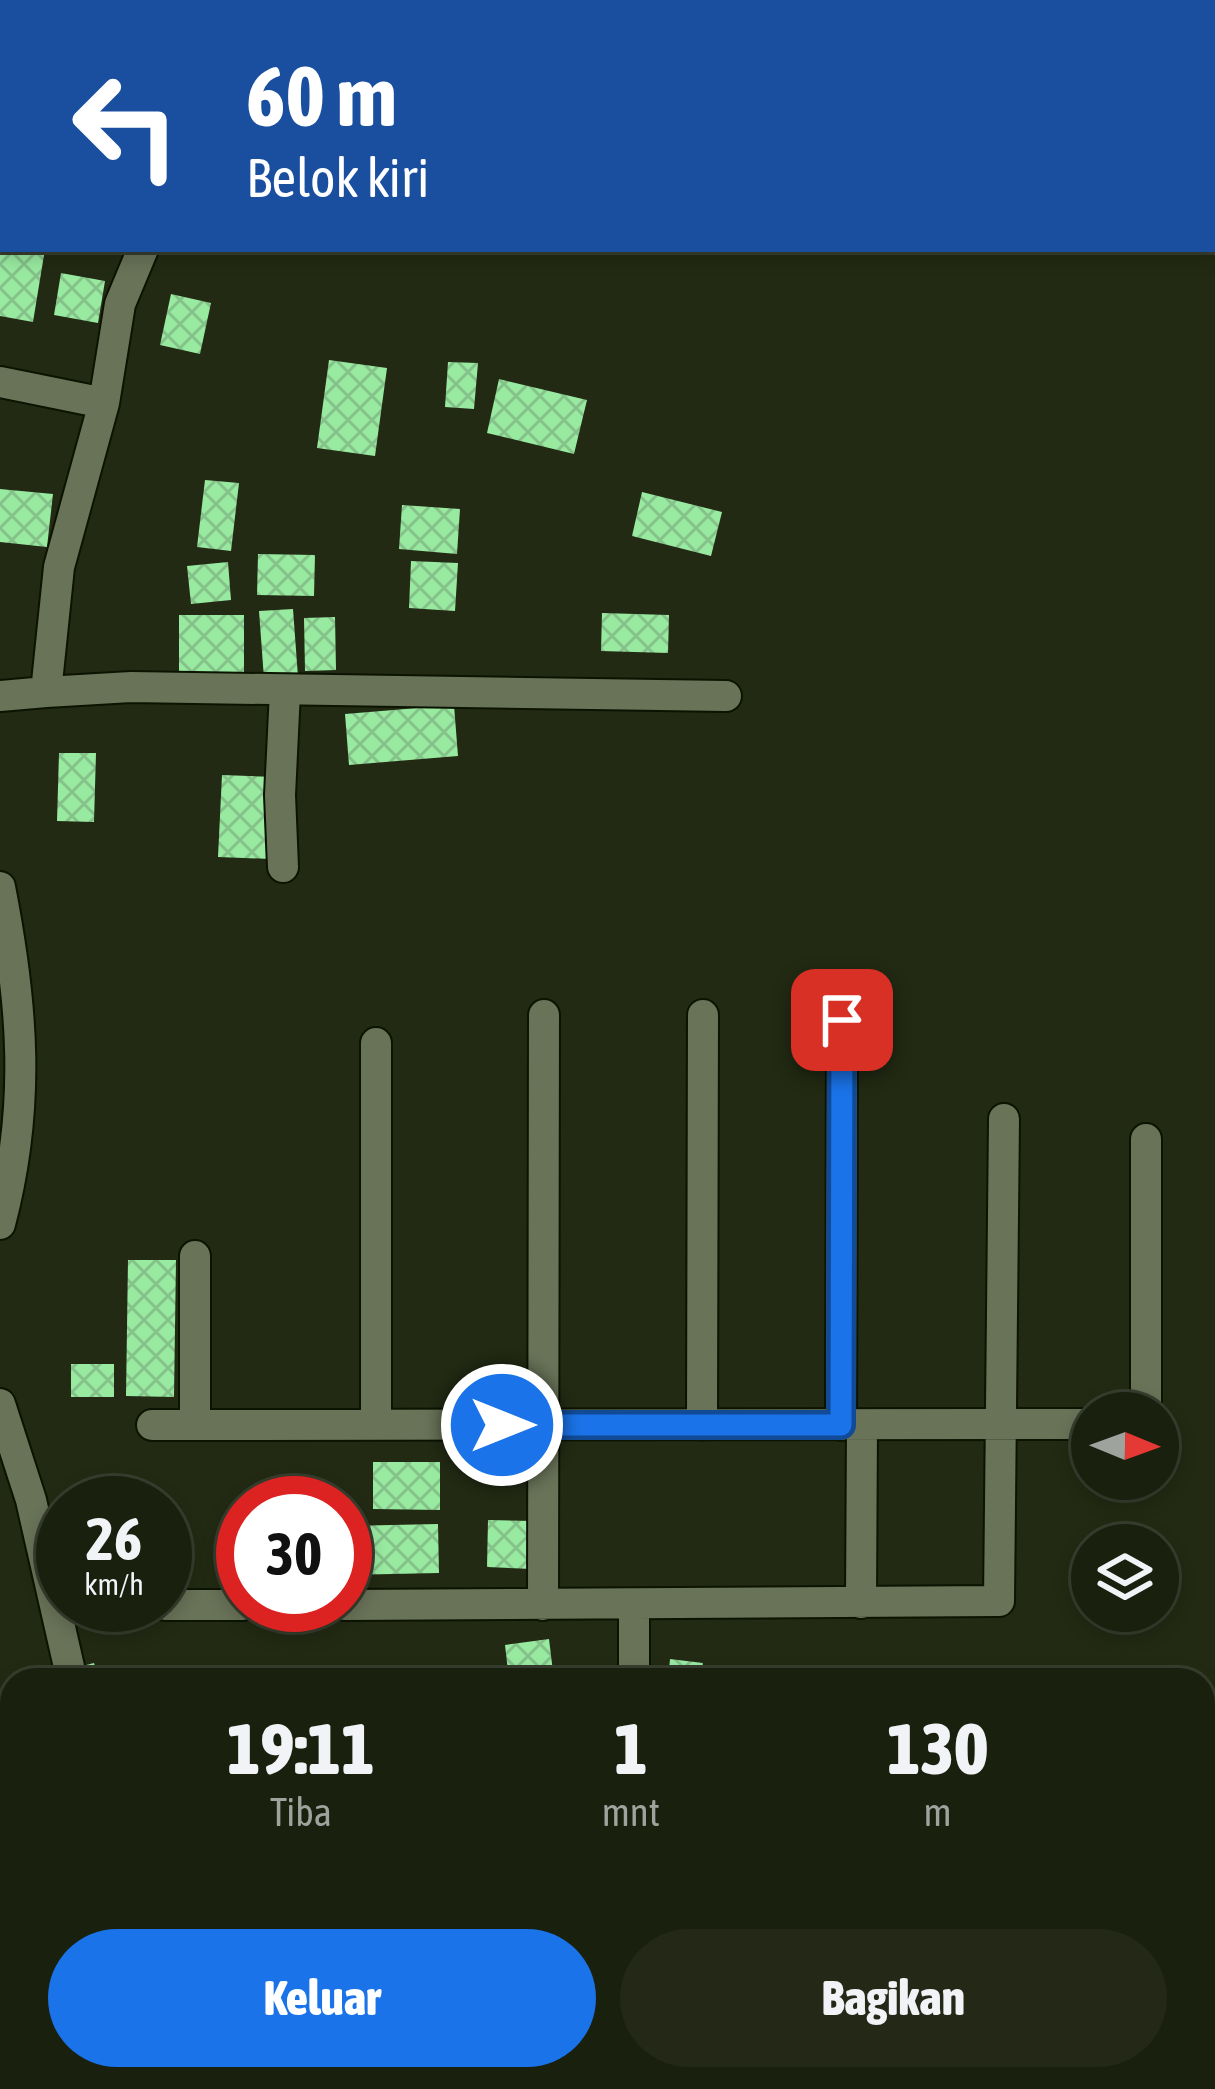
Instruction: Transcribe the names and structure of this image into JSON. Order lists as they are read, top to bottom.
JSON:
{
  "north": "right",
  "page": {
    "turn": ["60 m", "Belok kiri"],
    "speed": "26 km/h",
    "limit": "30",
    "eta": [
      "19:11",
      "Tiba",
      "1",
      "mnt",
      "130",
      "m"
    ],
    "buttons": ["Keluar", "Bagikan"]
  }
}
